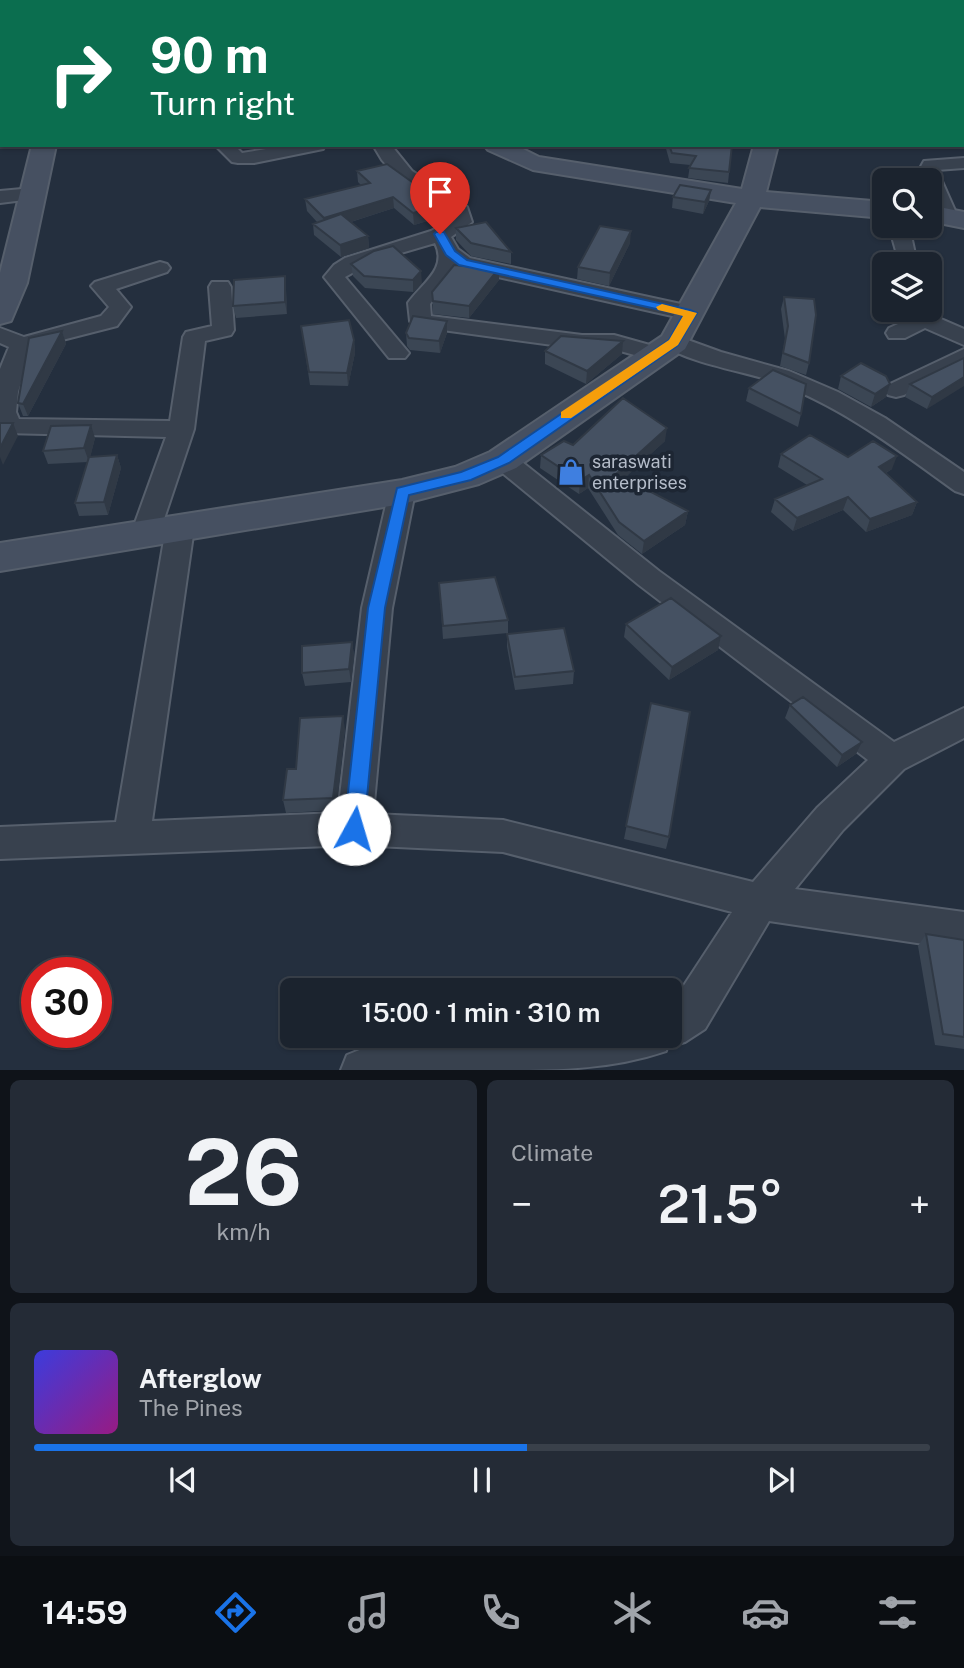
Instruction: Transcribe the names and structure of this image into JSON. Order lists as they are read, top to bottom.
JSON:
{
  "places": {
    "shop": ["saraswati enterprises"]
  },
  "page": {
    "turn": ["90 m", "Turn right"],
    "limit": "30",
    "trip": "15:00 · 1 min · 310 m",
    "tile": [
      ["26", "km/h"],
      "Climate"
    ],
    "heat": ["−", "21.5°", "+"],
    "song": ["Afterglow", "The Pines"],
    "tabs": "14:59"
  }
}
